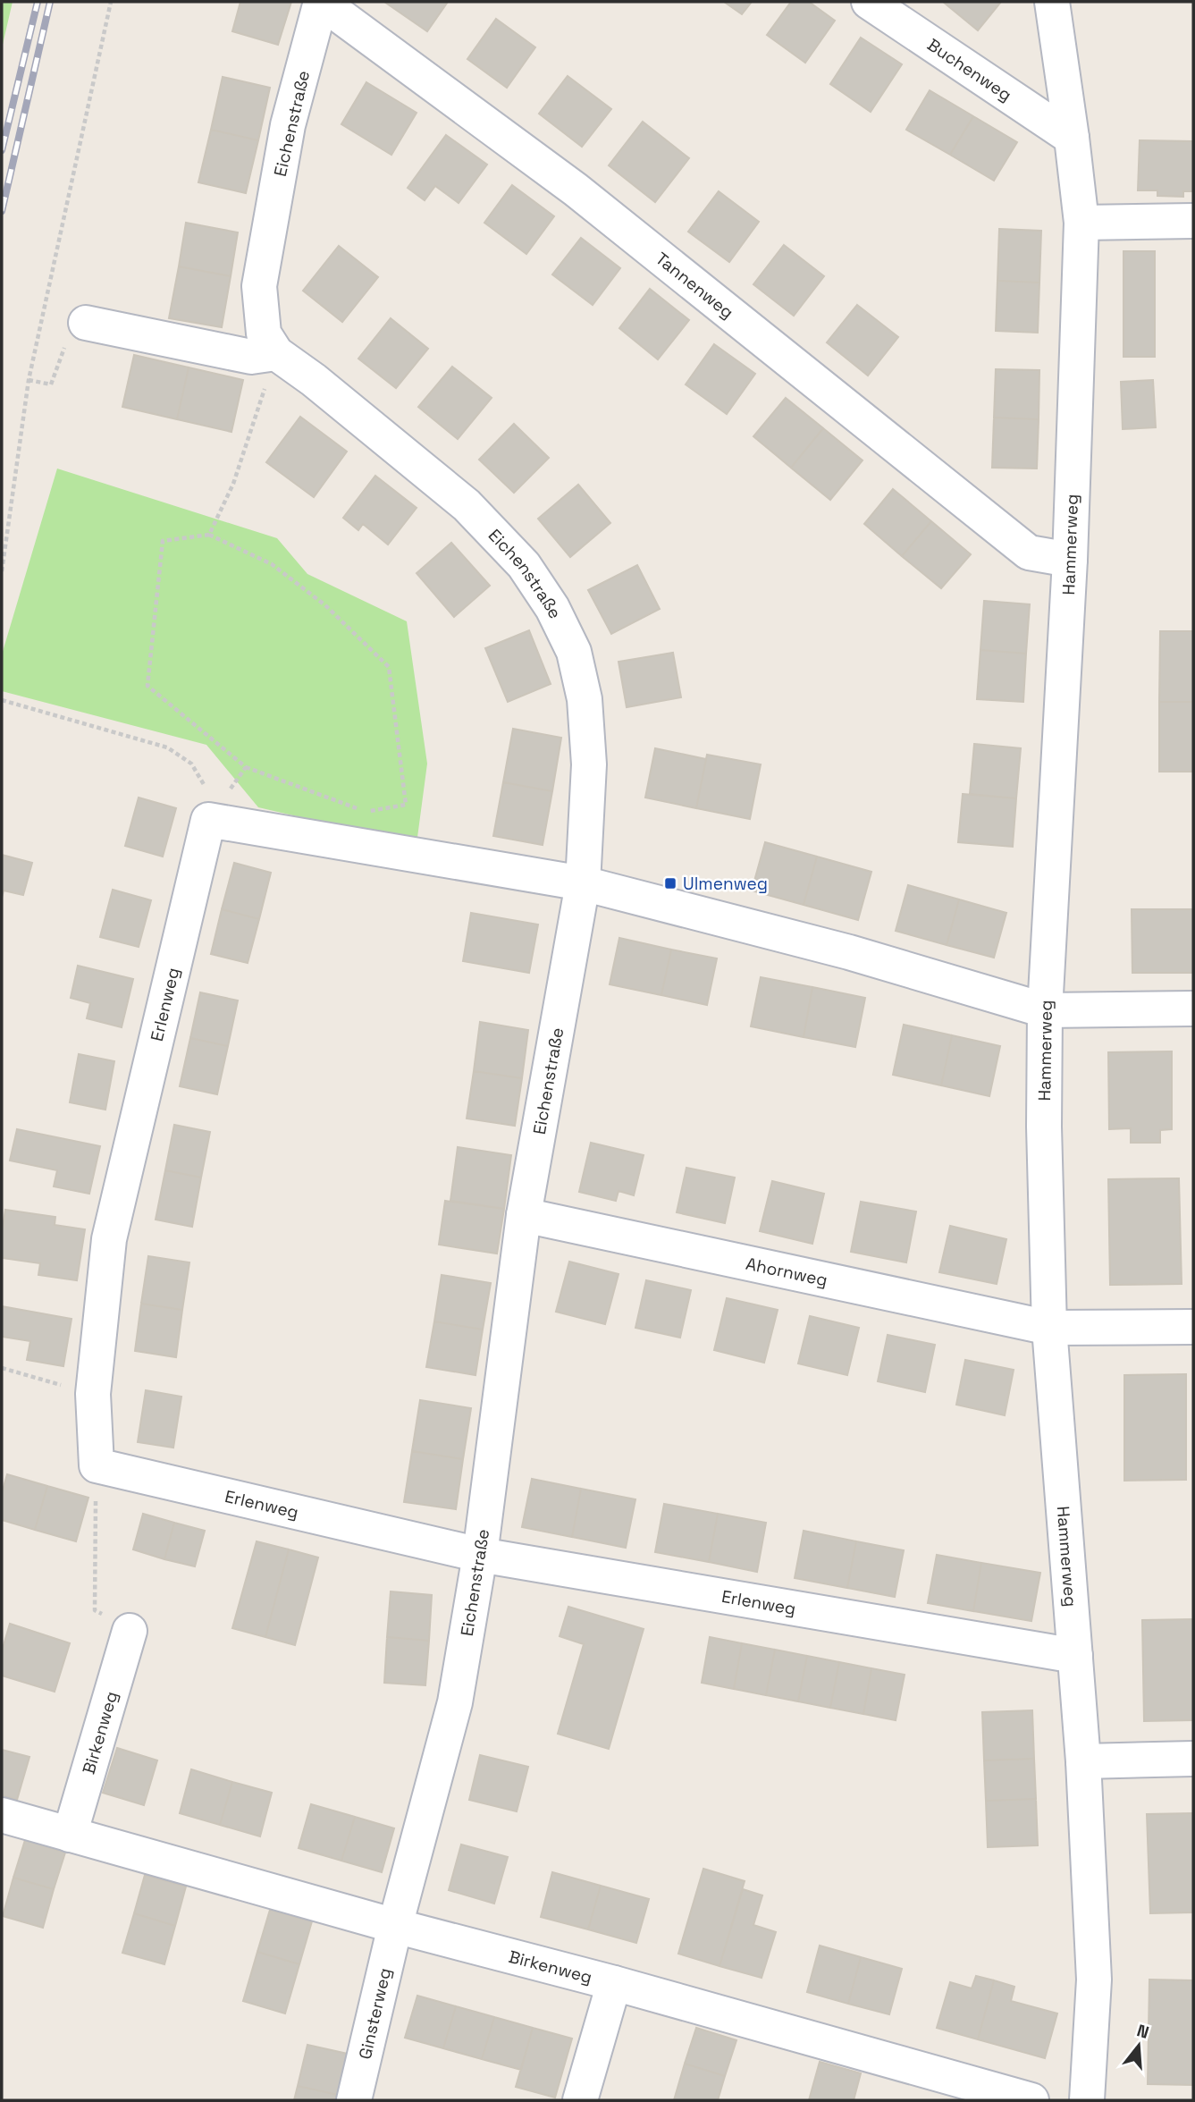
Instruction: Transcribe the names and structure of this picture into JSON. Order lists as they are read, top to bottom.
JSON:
{
  "streets": {
    "street": [
      "Buchenweg",
      "Eichenstraße",
      "Tannenweg",
      "Hammerweg",
      "Erlenweg",
      "Ahornweg",
      "Birkenweg",
      "Ginsterweg"
    ]
  },
  "crossings": [
    ["Buchenweg", "Hammerweg"],
    ["Eichenstraße", "Tannenweg"],
    ["Eichenstraße", "Erlenweg"],
    ["Eichenstraße", "Ahornweg"],
    ["Eichenstraße", "Birkenweg"],
    ["Eichenstraße", "Ginsterweg"],
    ["Tannenweg", "Hammerweg"],
    ["Hammerweg", "Erlenweg"],
    ["Hammerweg", "Ahornweg"],
    ["Birkenweg", "Ginsterweg"]
  ],
  "places": {
    "transit": ["Ulmenweg"]
  },
  "north": "top"
}
